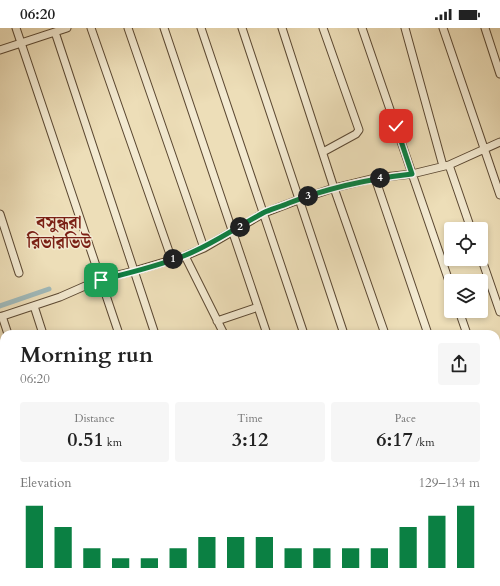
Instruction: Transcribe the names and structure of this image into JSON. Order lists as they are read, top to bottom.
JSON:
{
  "districts": ["বসুন্ধরা রিভারভিউ"],
  "page": {
    "status": "06:20",
    "pins": [
      "4",
      "3",
      "2",
      "1"
    ],
    "heading": ["Morning run", "06:20"],
    "stats": [
      ["Distance", "0.51 km"],
      ["Time", "3:12"],
      ["Pace", "6:17 /km"]
    ],
    "chart": ["Elevation", "129–134 m"]
  }
}
